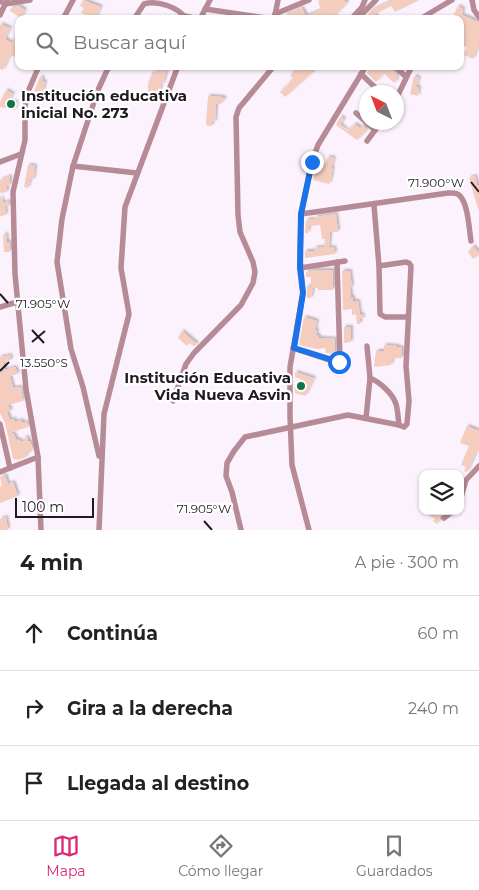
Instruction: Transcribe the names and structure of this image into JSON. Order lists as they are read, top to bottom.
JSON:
{
  "places": ["Institución educativa inicial No. 273", "Institución Educativa Vida Nueva Asvin"],
  "scale_bar": "100 m",
  "north": "top left",
  "page": {
    "search": "Buscar aquí",
    "scale": "100 m",
    "heading": ["4 min", "A pie · 300 m"],
    "list": [
      ["Continúa", "60 m"],
      ["Gira a la derecha", "240 m"],
      "Llegada al destino"
    ],
    "nav": ["Mapa", "Cómo llegar", "Guardados"]
  },
  "coordinates": ["71.900°W", "71.905°W", "13.550°S"]
}
